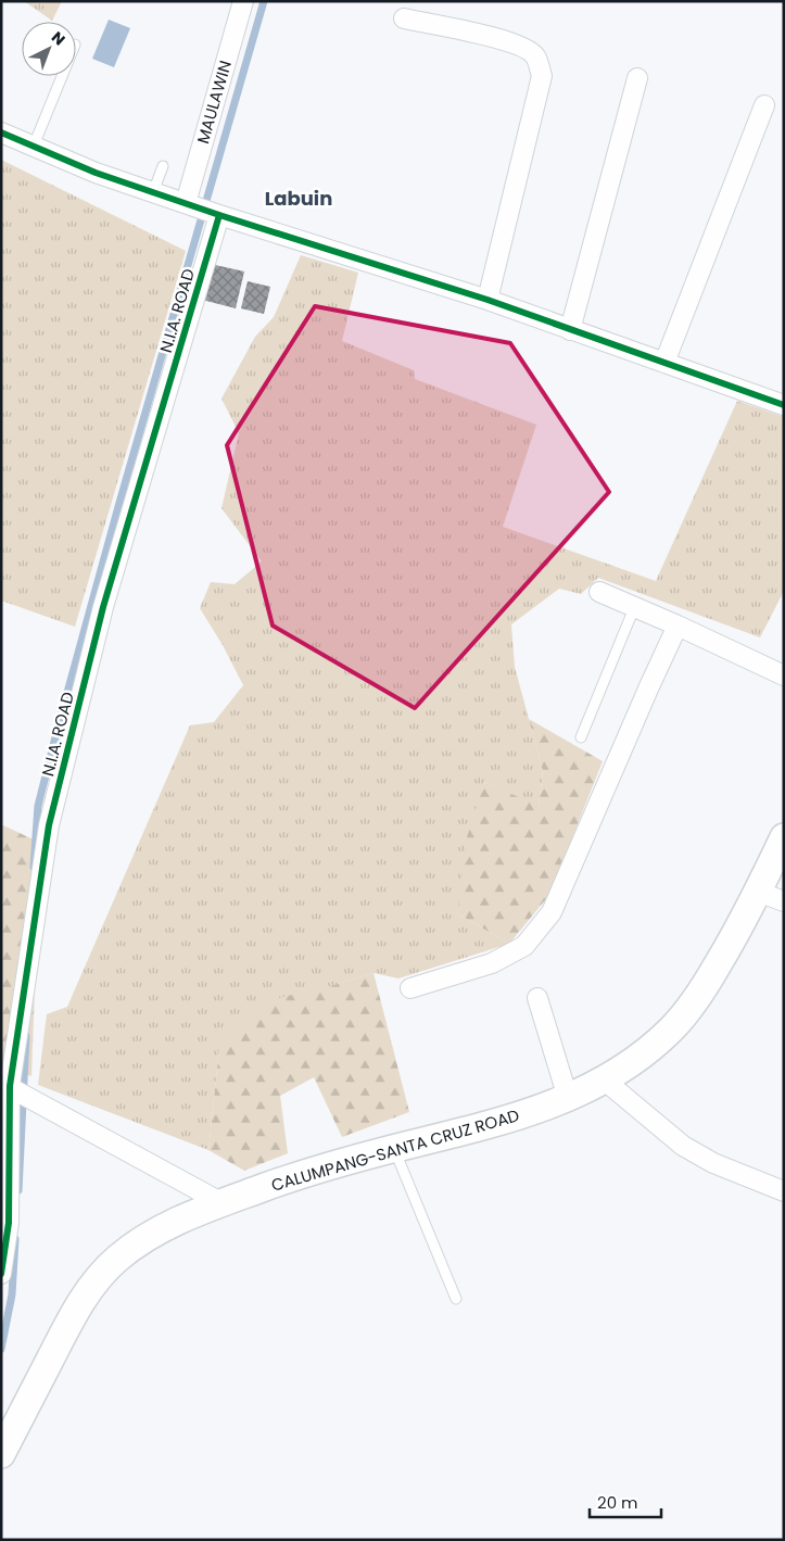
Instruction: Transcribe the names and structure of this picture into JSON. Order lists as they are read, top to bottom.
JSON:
{
  "streets": {
    "main road": ["CALUMPANG-SANTA CRUZ ROAD"],
    "street": ["MAULAWIN", "N.I.A. ROAD"]
  },
  "districts": ["Labuin"],
  "scale_bar": "20 m",
  "north": "top right"
}
